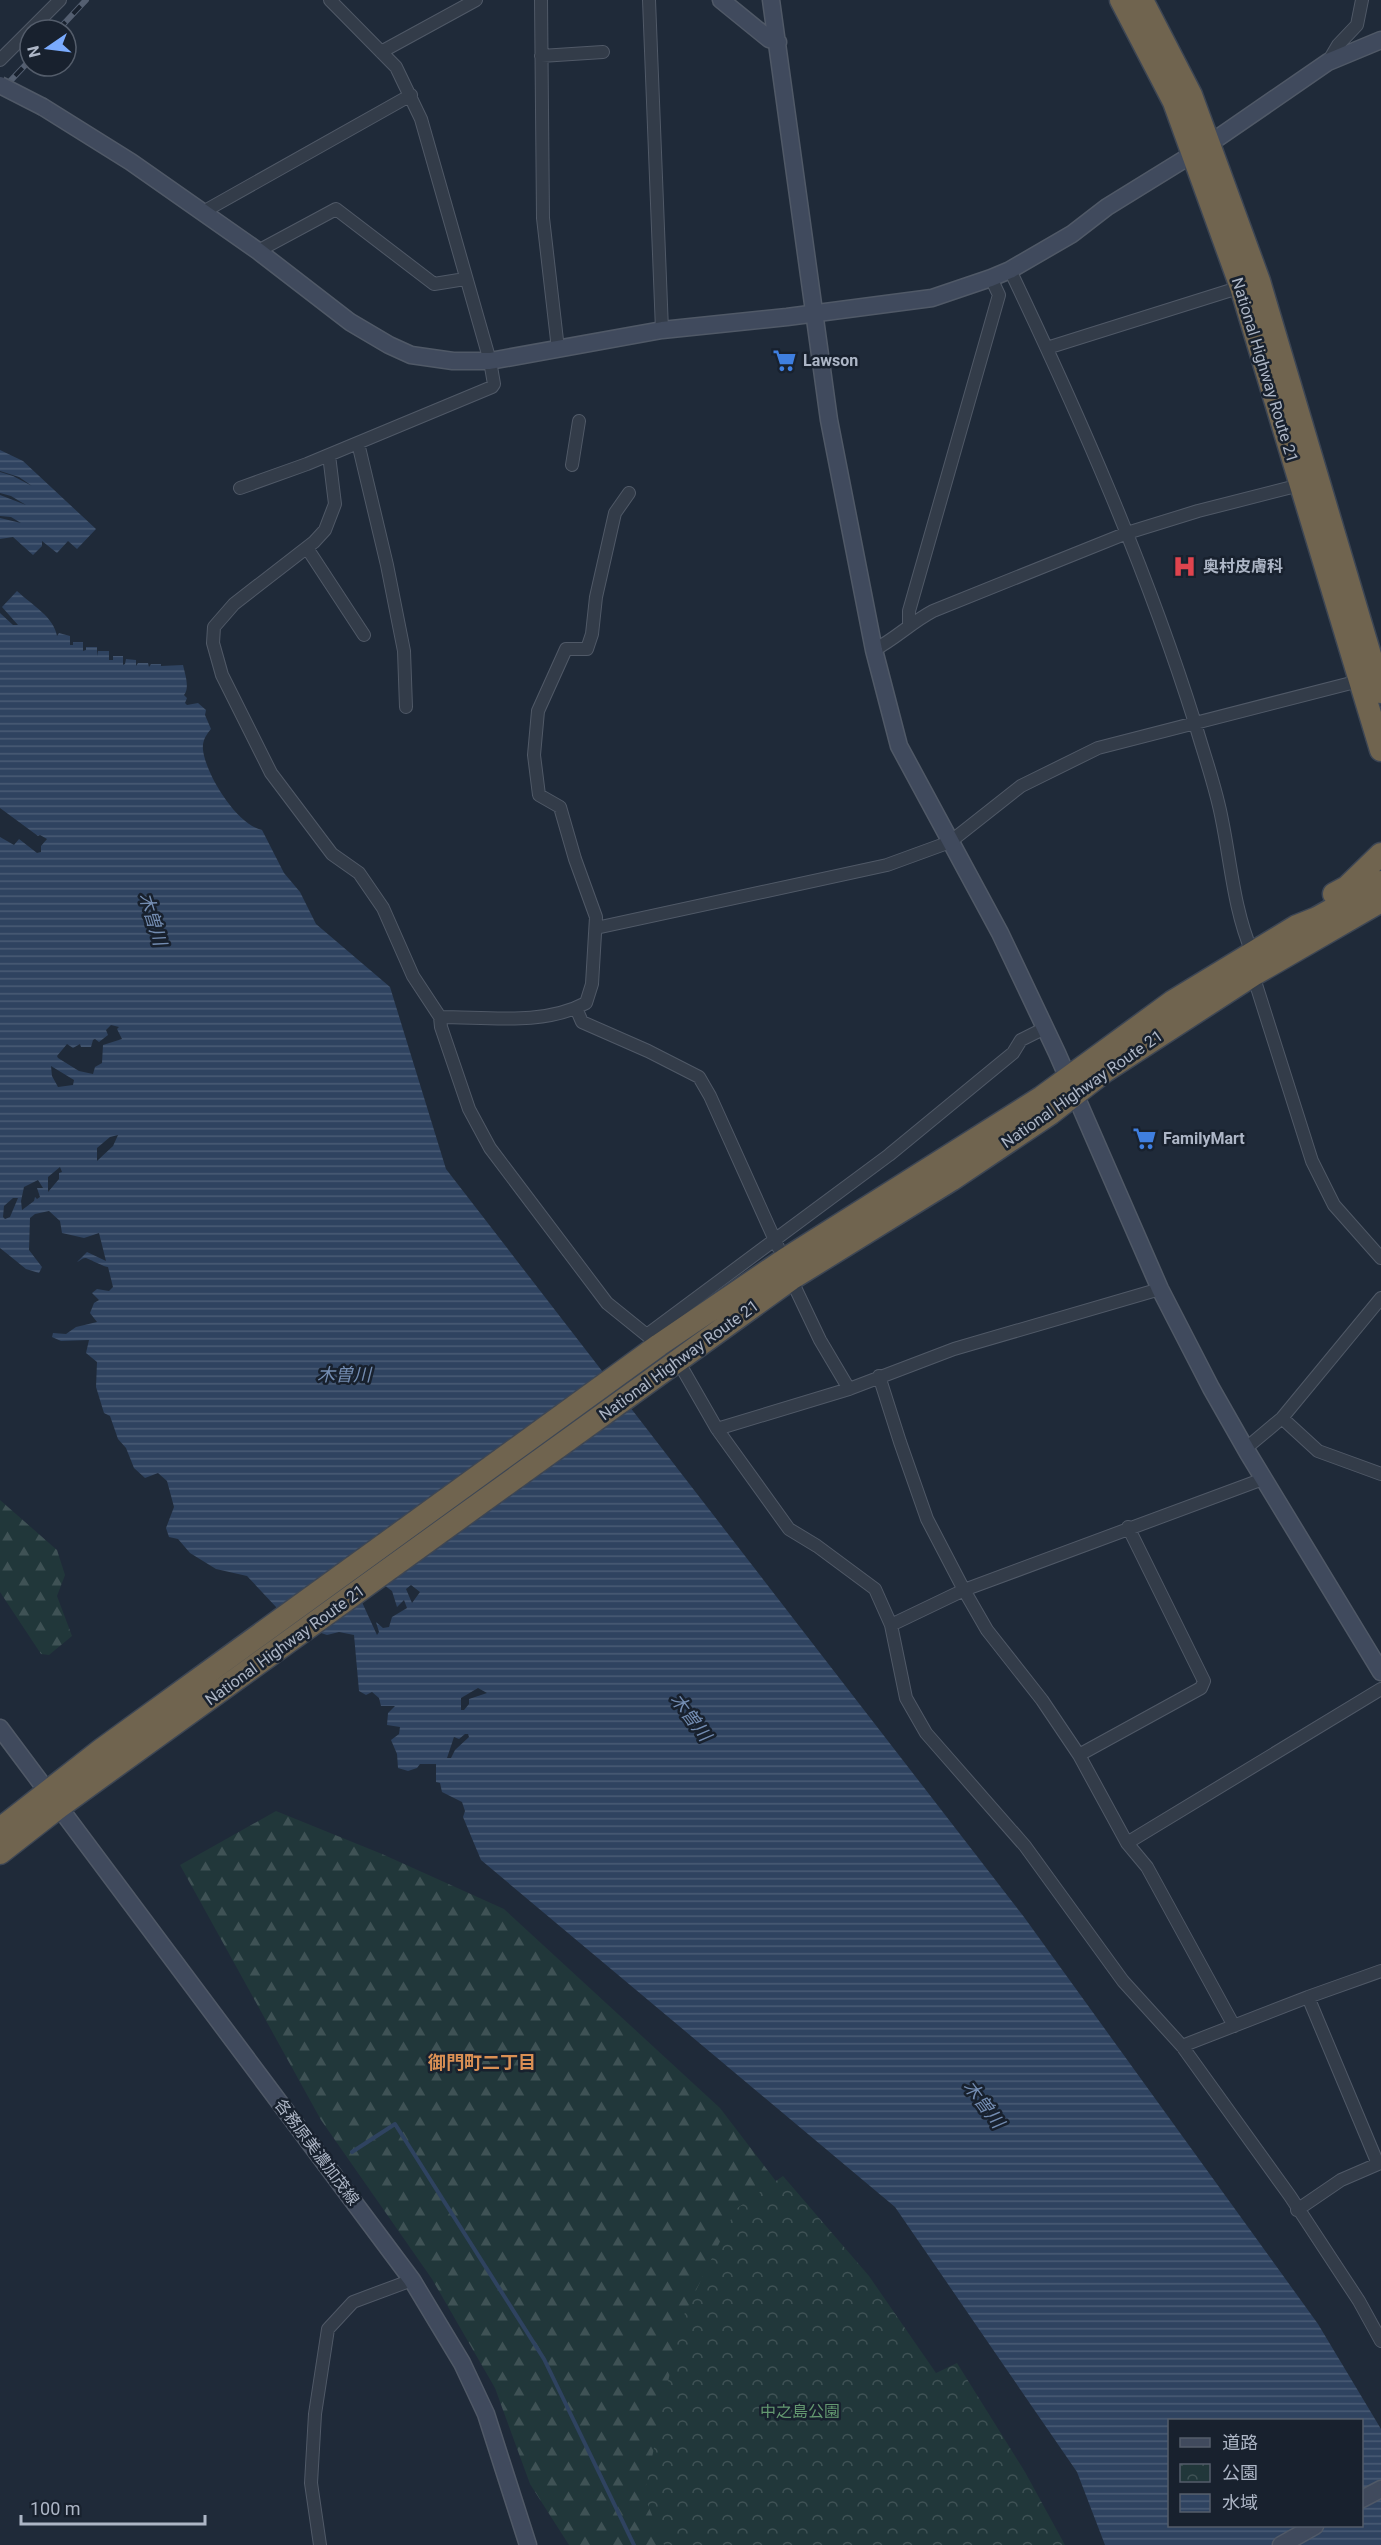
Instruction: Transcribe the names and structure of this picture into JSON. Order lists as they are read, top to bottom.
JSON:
{
  "streets": {
    "highway": ["National Highway Route 21"],
    "street": ["各務原美濃加茂線"]
  },
  "crossings": [
    ["National Highway Route 21", "各務原美濃加茂線"]
  ],
  "districts": ["御門町二丁目"],
  "water": ["木曽川"],
  "parks": ["中之島公園"],
  "places": {
    "supermarket": ["Lawson", "FamilyMart"],
    "hospital": ["奥村皮膚科"]
  },
  "legend": ["道路", "公園", "水域"],
  "scale_bar": "100 m",
  "north": "left"
}
